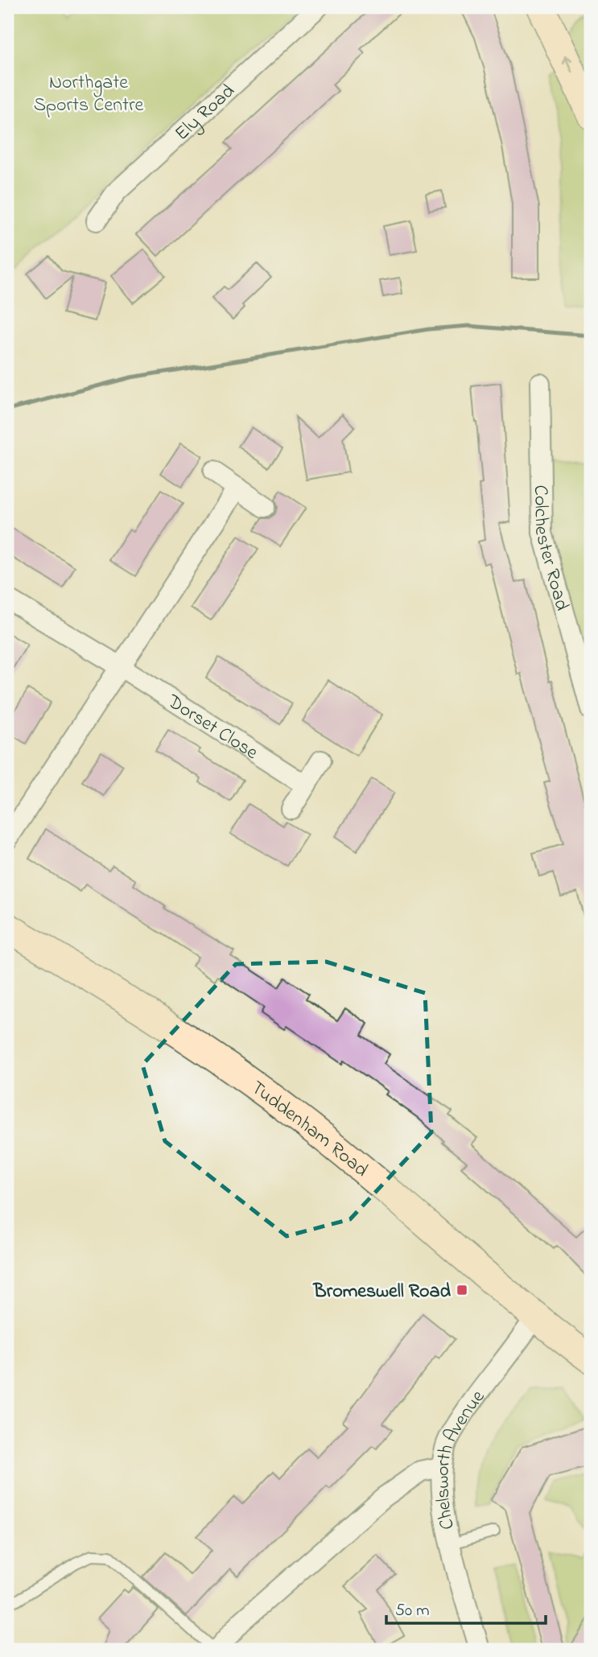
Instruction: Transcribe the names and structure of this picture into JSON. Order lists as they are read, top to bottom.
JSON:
{
  "streets": {
    "street": [
      "Ely Road",
      "Colchester Road",
      "Dorset Close",
      "Tuddenham Road",
      "Chelsworth Avenue"
    ]
  },
  "crossings": [
    ["Tuddenham Road", "Chelsworth Avenue"]
  ],
  "parks": ["Northgate Sports Centre"],
  "places": {
    "transit": ["Bromeswell Road"]
  },
  "scale_bar": "50 m"
}
